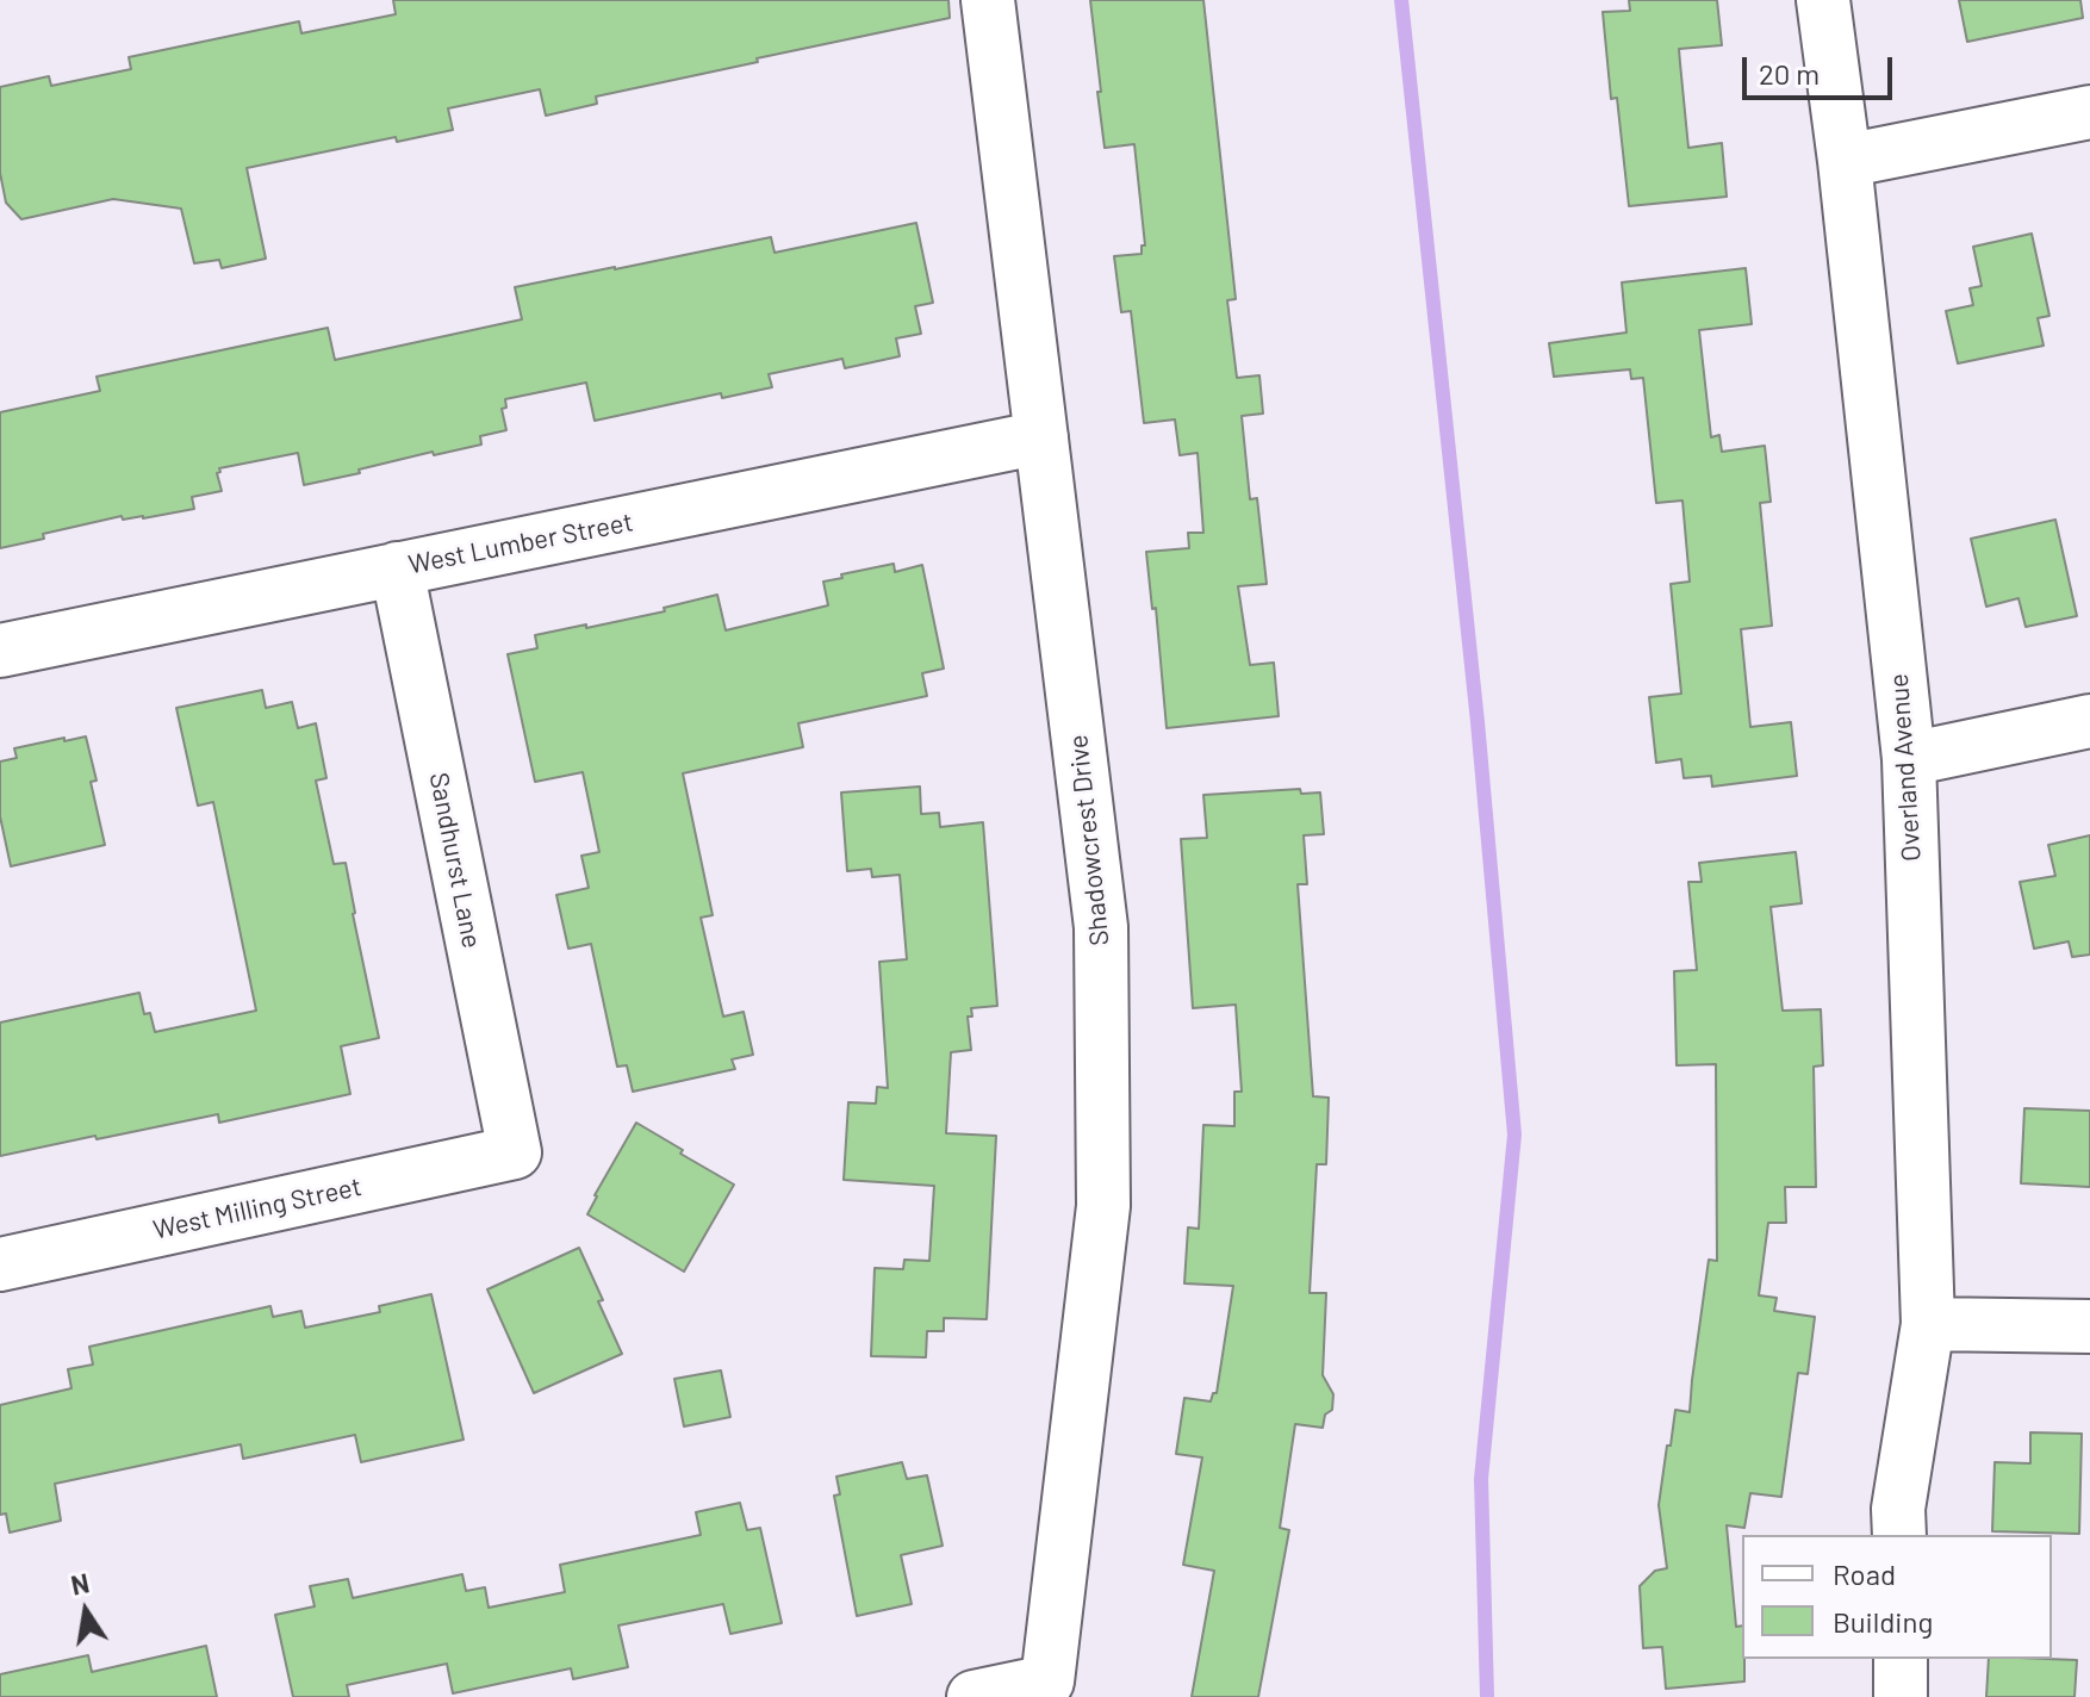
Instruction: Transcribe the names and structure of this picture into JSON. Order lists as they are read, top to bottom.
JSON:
{
  "streets": {
    "street": [
      "West Lumber Street",
      "Overland Avenue",
      "Shadowcrest Drive",
      "Sandhurst Lane",
      "West Milling Street"
    ]
  },
  "crossings": [
    ["West Lumber Street", "Shadowcrest Drive"],
    ["West Lumber Street", "Sandhurst Lane"],
    ["Sandhurst Lane", "West Milling Street"]
  ],
  "legend": ["Road", "Building"],
  "scale_bar": "20 m",
  "north": "top"
}
